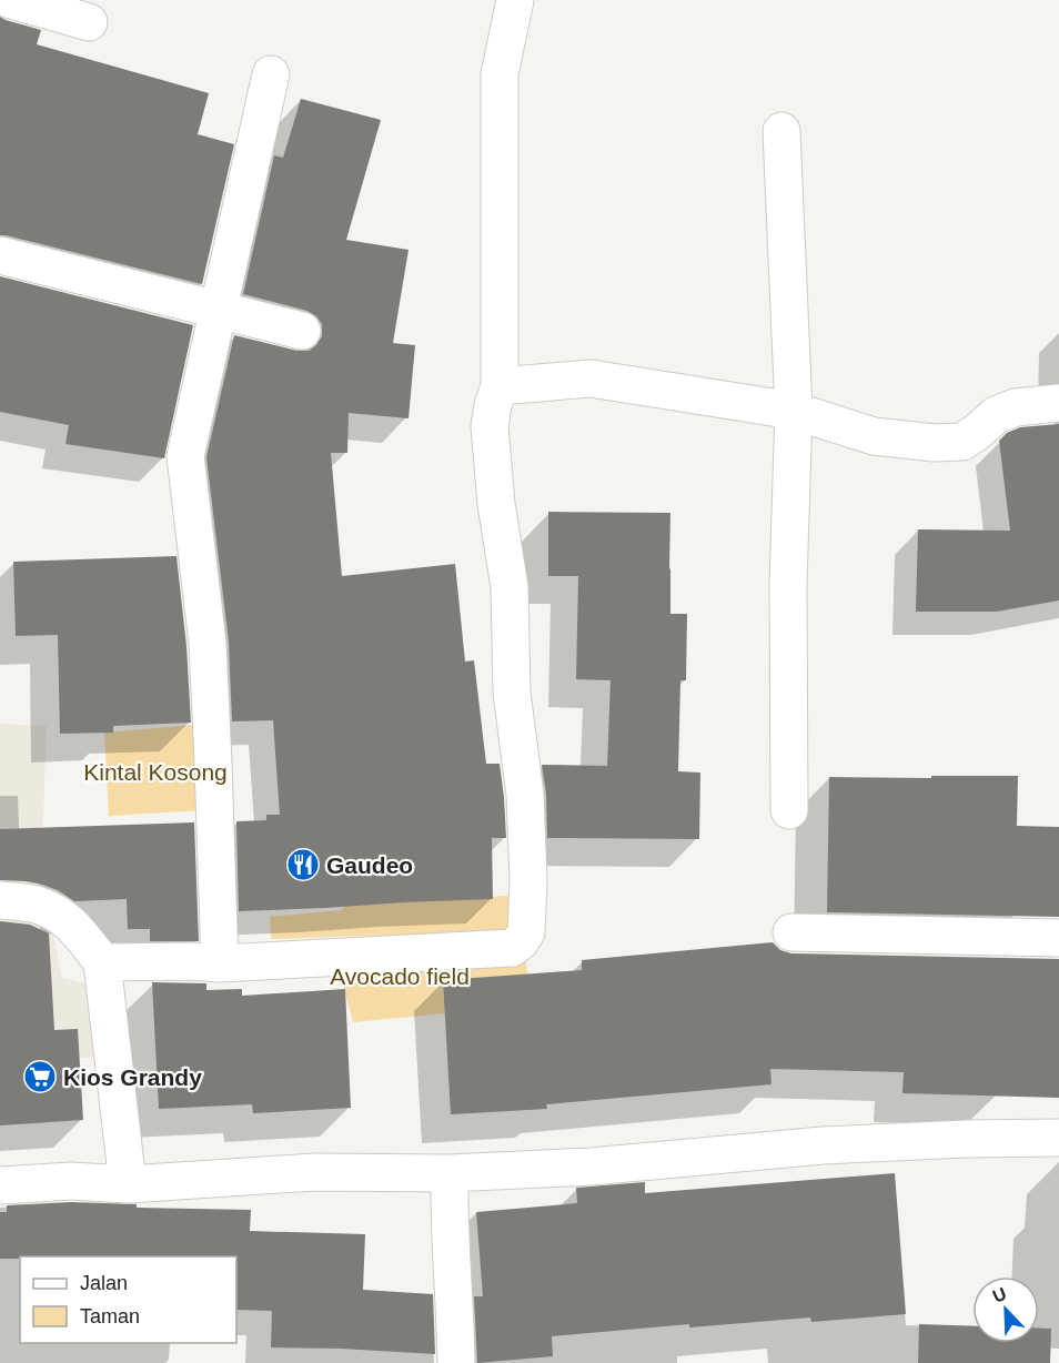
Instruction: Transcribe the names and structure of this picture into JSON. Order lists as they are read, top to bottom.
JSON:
{
  "parks": ["Kintal Kosong", "Avocado field"],
  "places": {
    "restaurant": ["Gaudeo"],
    "supermarket": ["Kios Grandy"]
  },
  "legend": ["Jalan", "Taman"],
  "north": "top left"
}
